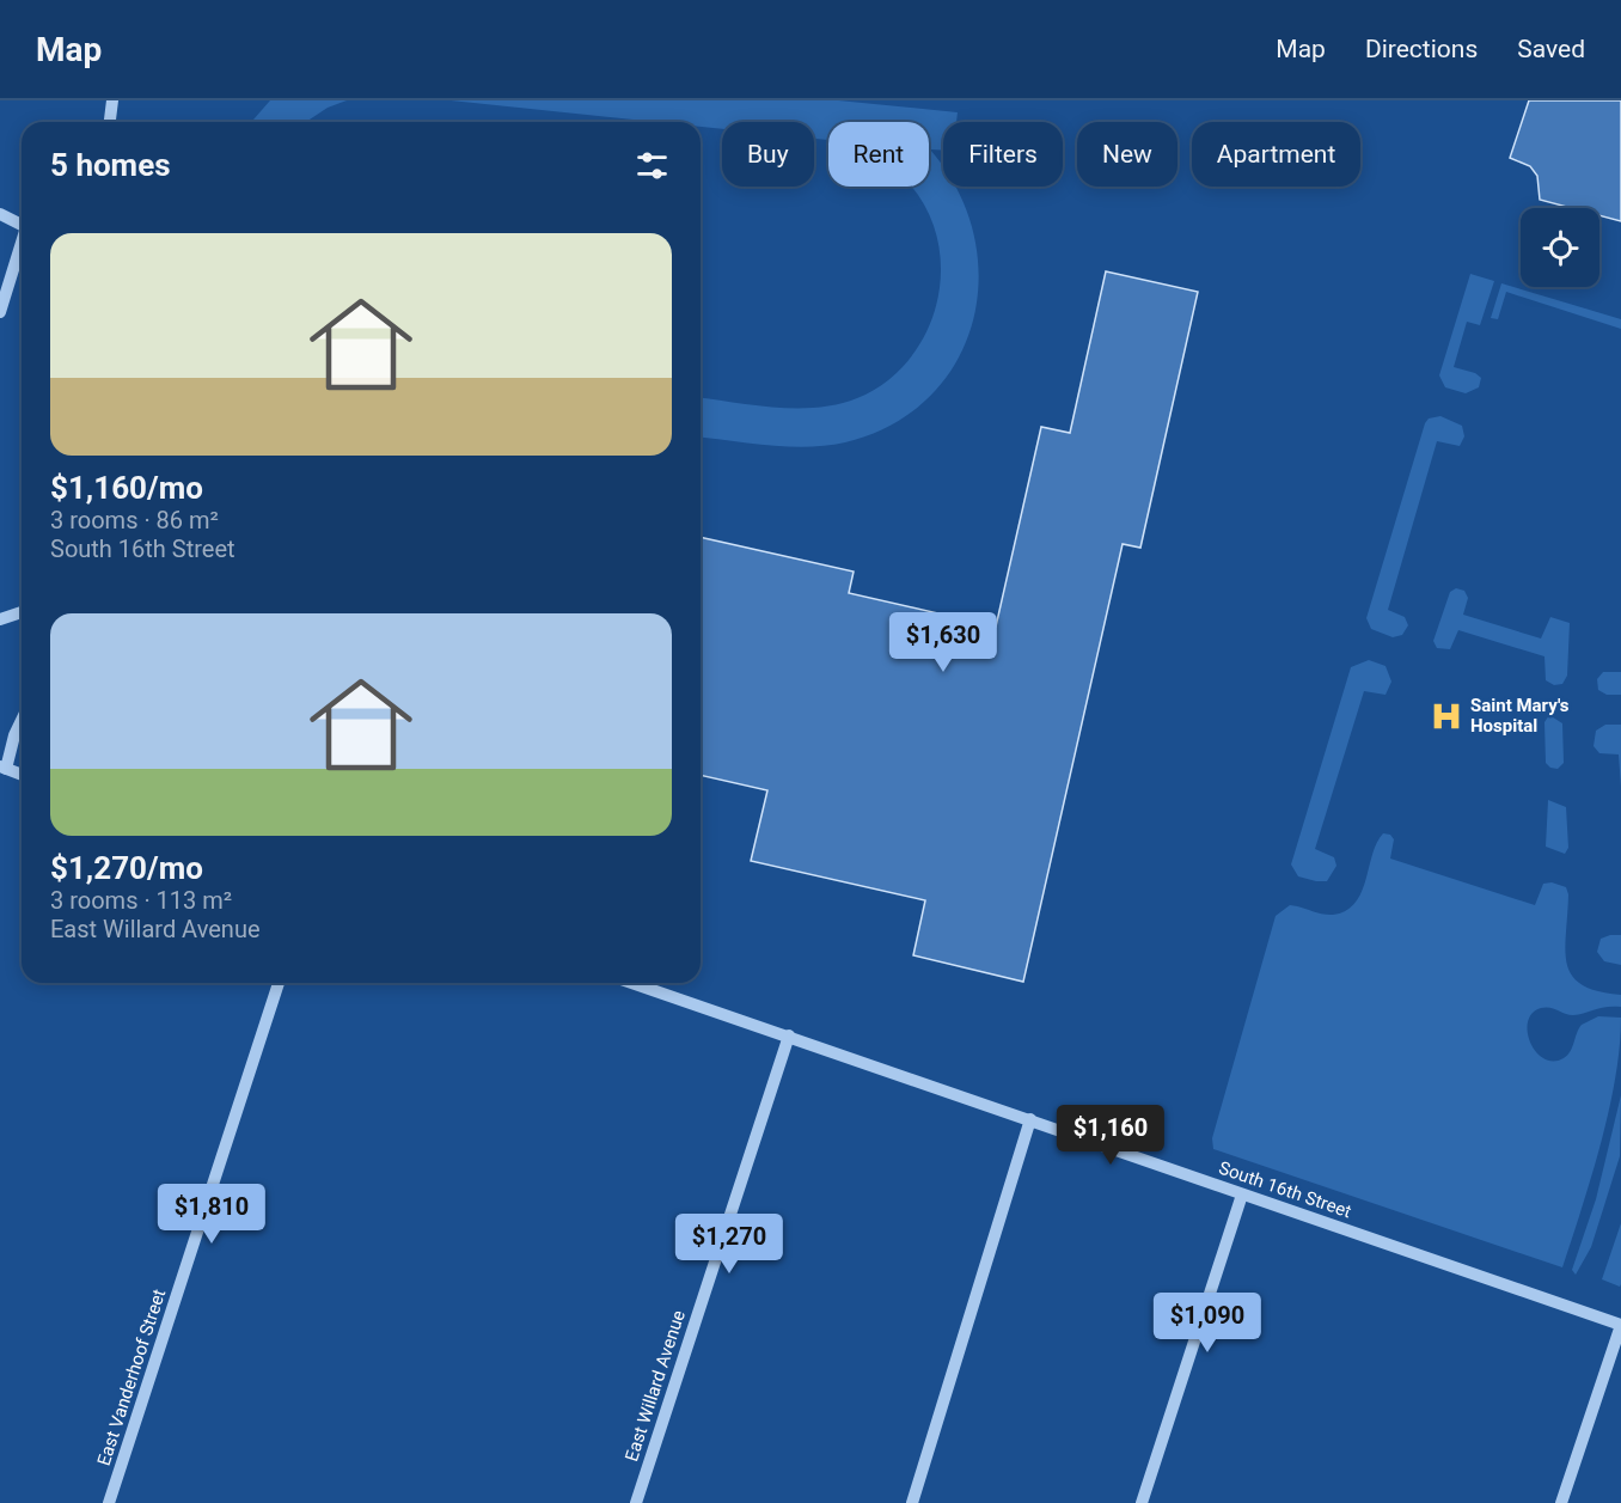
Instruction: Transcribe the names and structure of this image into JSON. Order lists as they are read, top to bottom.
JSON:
{
  "streets": {
    "street": ["South 16th Street", "East Vanderhoof Street", "East Willard Avenue"]
  },
  "crossings": [
    ["South 16th Street", "East Willard Avenue"]
  ],
  "places": {
    "hospital": ["Saint Mary's Hospital"]
  },
  "page": {
    "header": "Map",
    "nav": ["Map", "Directions", "Saved"],
    "chip": [
      "Buy",
      "Rent",
      "Filters",
      "New",
      "Apartment"
    ],
    "heading": "5 homes",
    "list": [
      {
        "name": "$1,160/mo",
        "note": "3 rooms · 86 m² · South 16th Street"
      },
      {
        "name": "$1,270/mo",
        "note": "3 rooms · 113 m² · East Willard Avenue"
      }
    ],
    "price": [
      "$1,630",
      "$1,160",
      "$1,810",
      "$1,270",
      "$1,090"
    ]
  }
}
